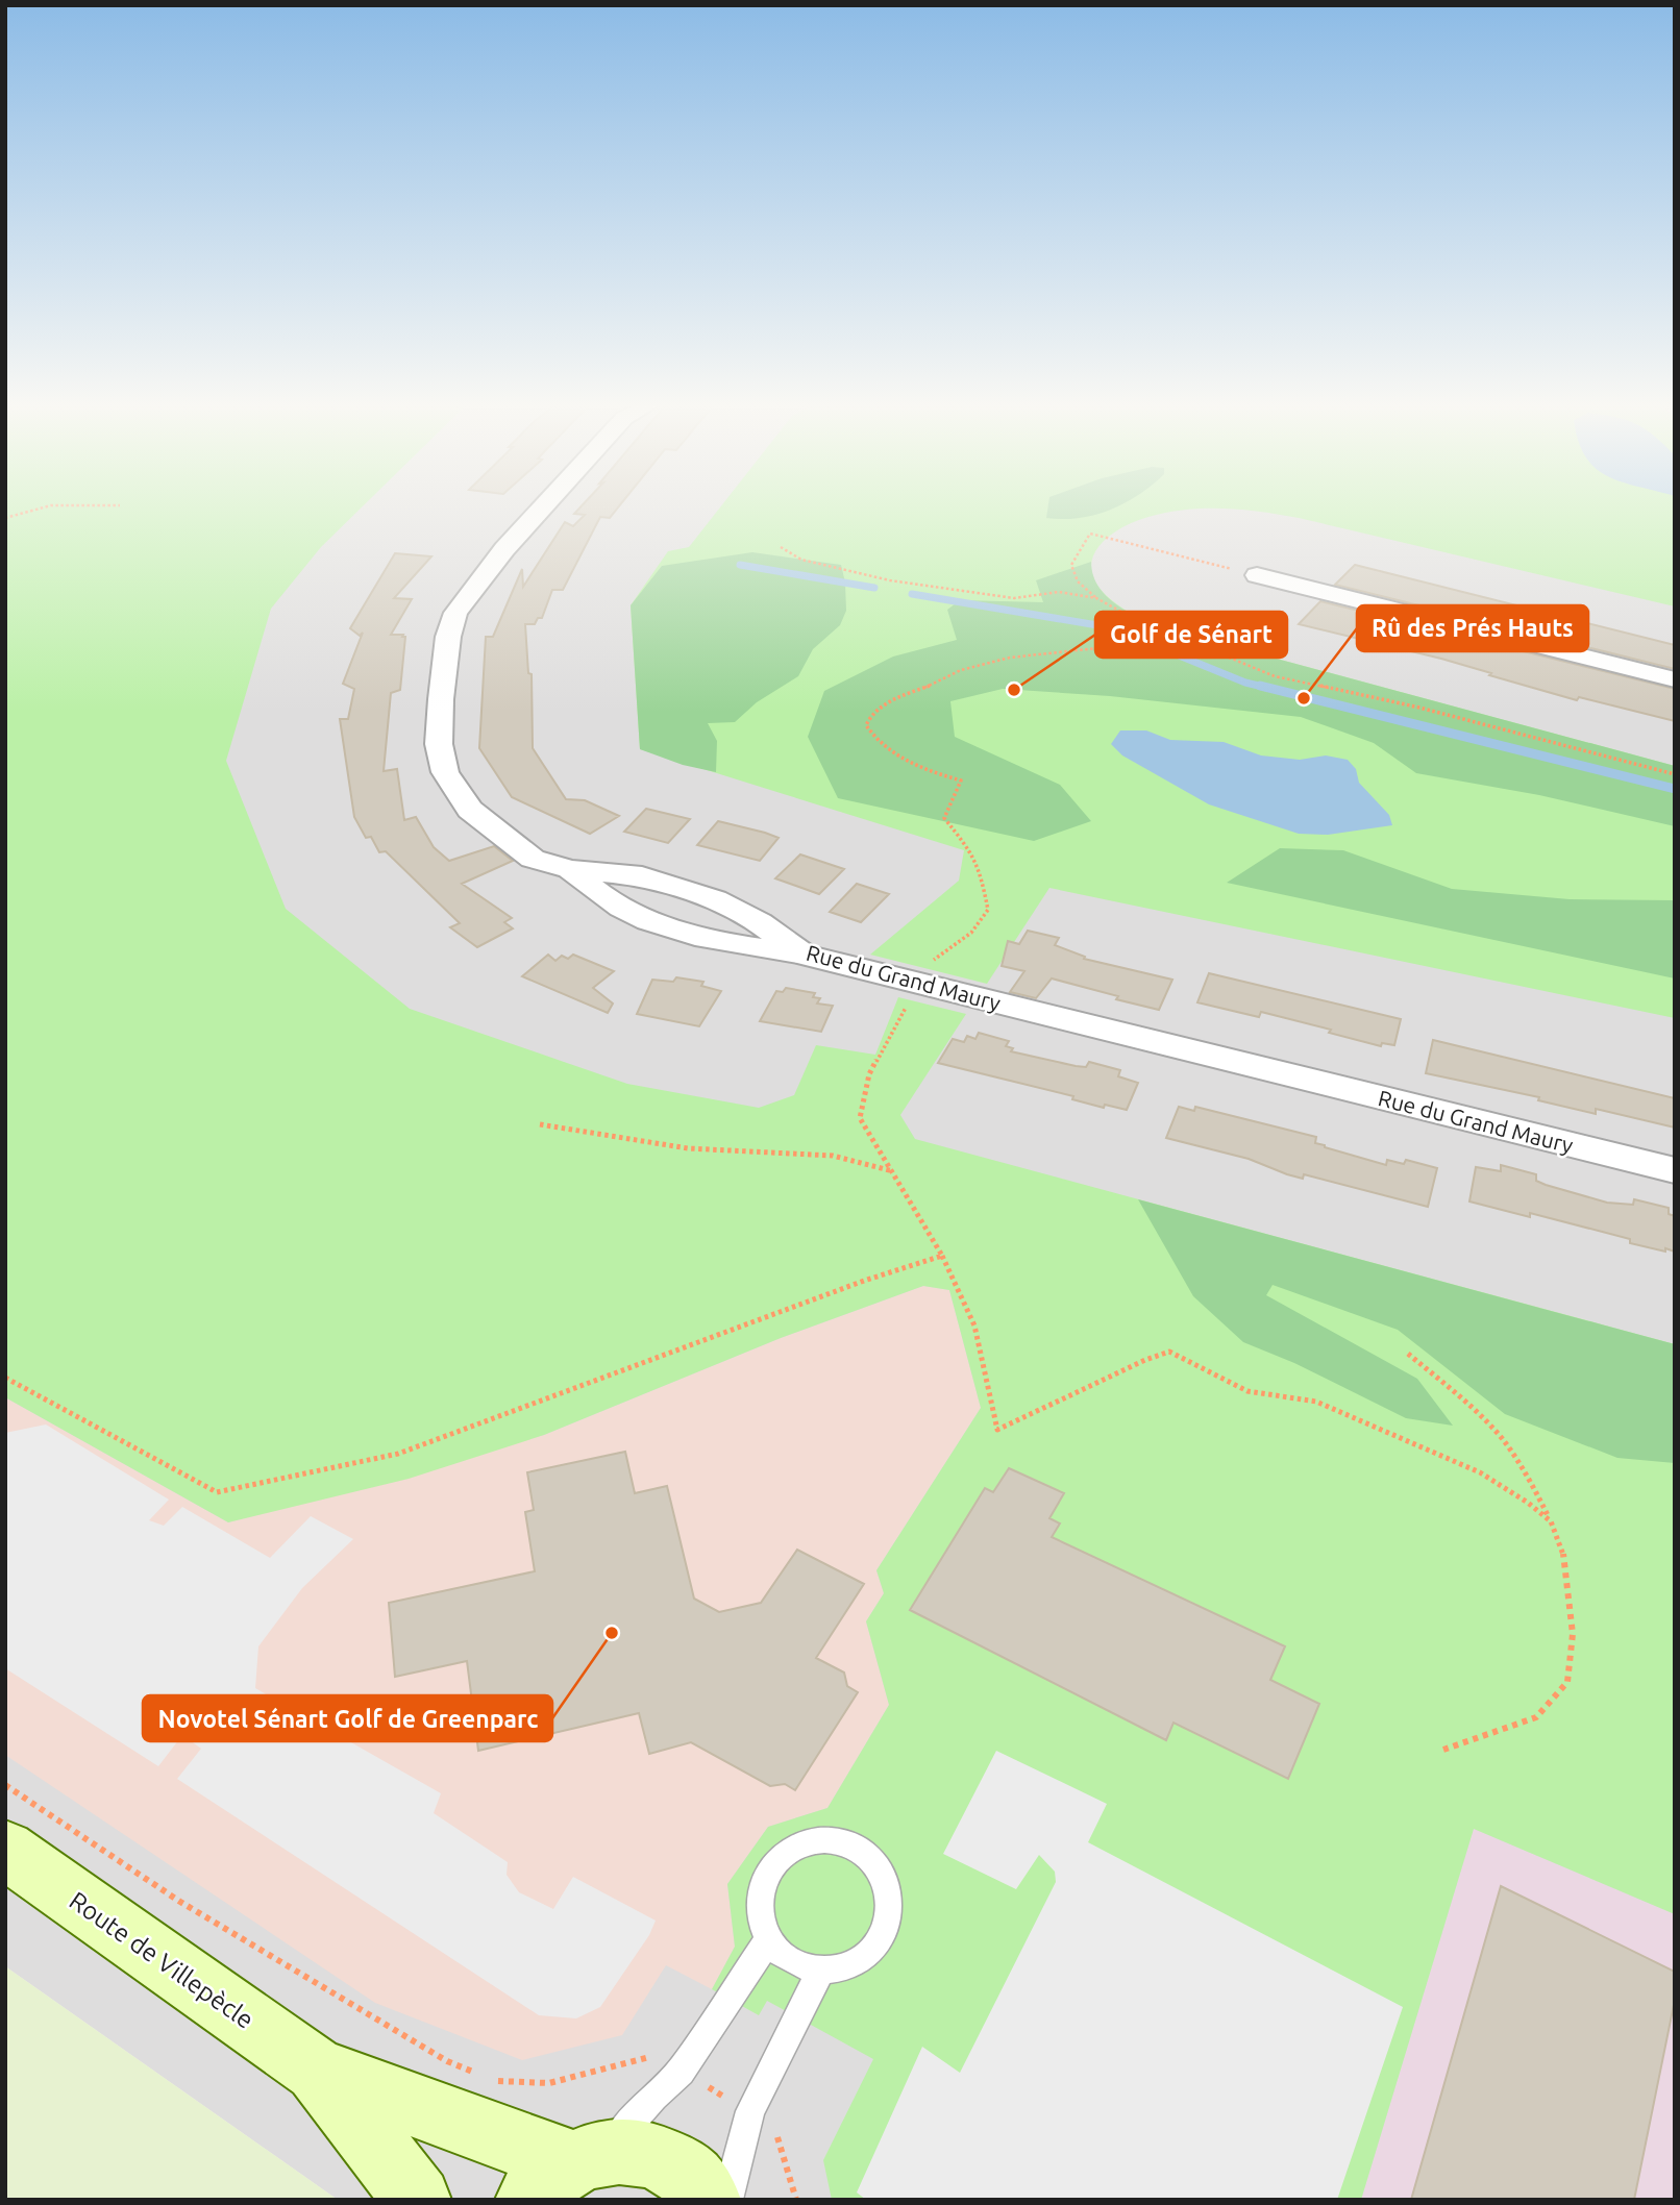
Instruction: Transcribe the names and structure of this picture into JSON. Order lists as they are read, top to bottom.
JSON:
{
  "streets": {
    "main road": ["Route de Villepècle"],
    "street": ["Rue du Grand Maury"]
  },
  "places": ["Golf de Sénart", "Rû des Prés Hauts", "Novotel Sénart Golf de Greenparc"]
}
